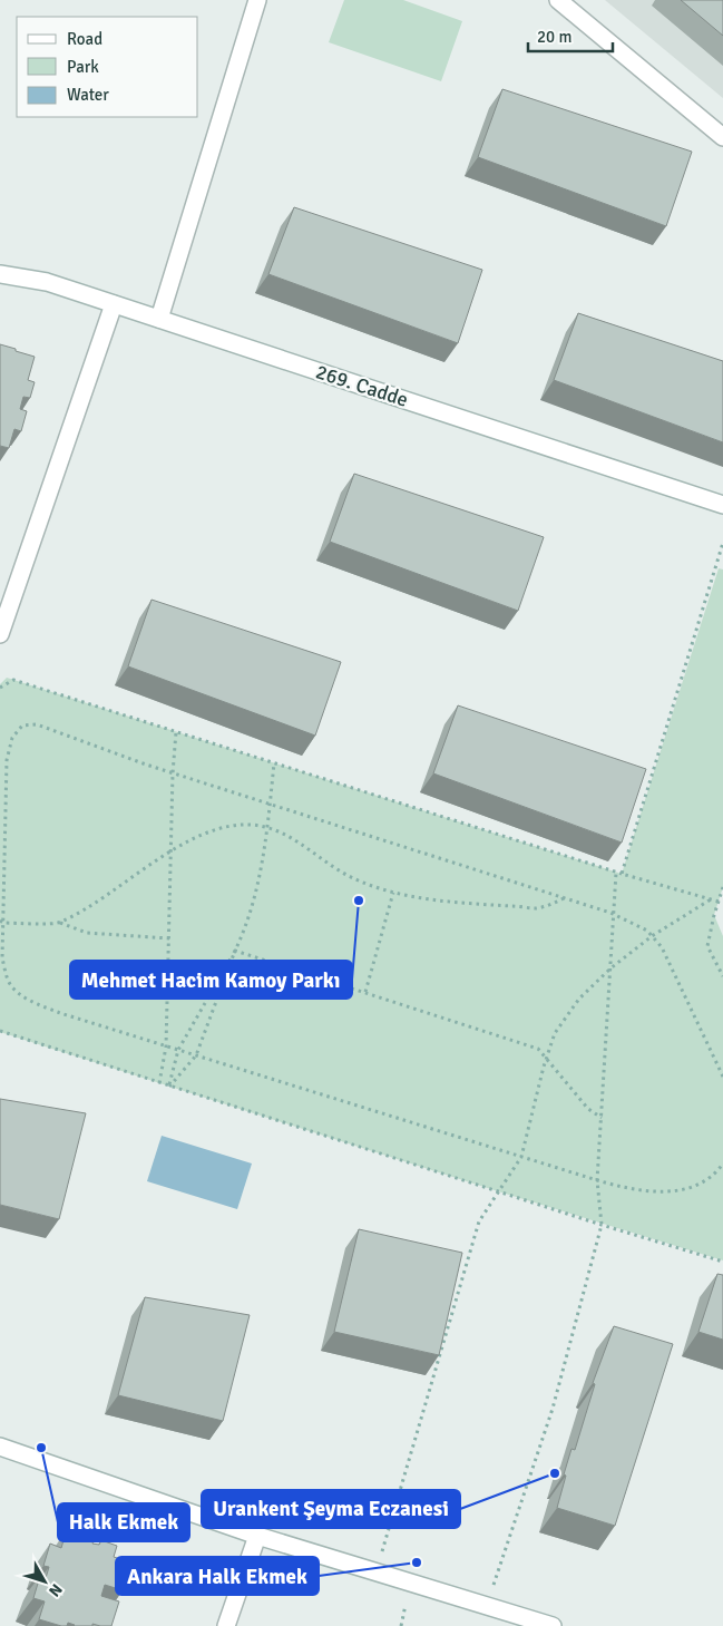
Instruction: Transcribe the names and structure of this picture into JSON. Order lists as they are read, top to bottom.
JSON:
{
  "streets": {
    "street": ["269. Cadde"]
  },
  "places": [
    "Mehmet Hacim Kamoy Parkı",
    "Halk Ekmek",
    "Urankent Şeyma Eczanesi",
    "Ankara Halk Ekmek"
  ],
  "legend": ["Road", "Park", "Water"],
  "scale_bar": "20 m",
  "north": "bottom right"
}
